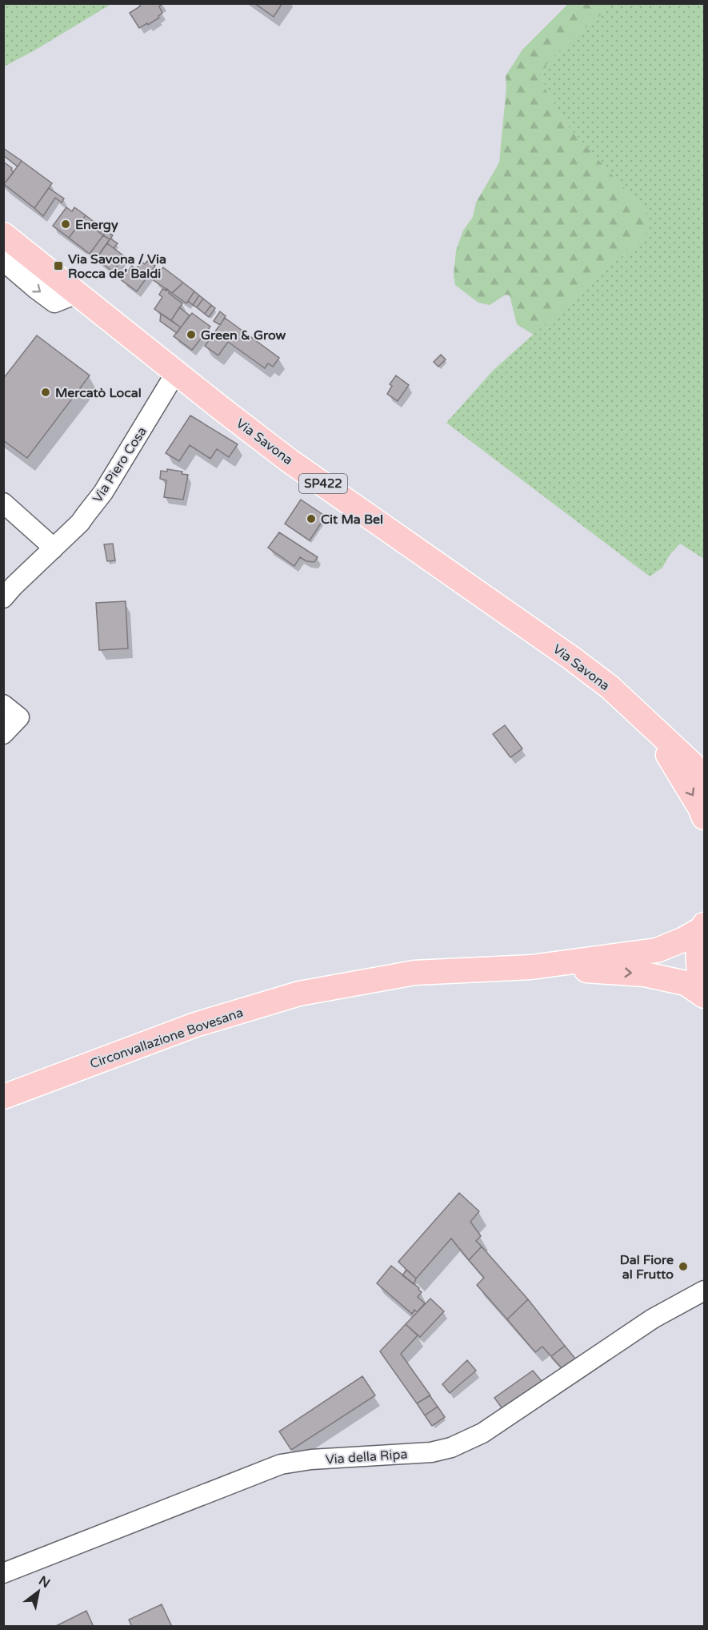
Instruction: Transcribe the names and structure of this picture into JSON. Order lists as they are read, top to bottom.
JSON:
{
  "streets": {
    "main road": ["Via Savona", "SP422", "Circonvallazione Bovesana"],
    "street": ["Via Piero Cosa", "Via della Ripa"]
  },
  "crossings": [
    ["Via Savona", "Via Piero Cosa"]
  ],
  "places": {
    "other": [
      "Energy",
      "Green & Grow",
      "Mercatò Local",
      "Cit Ma Bel",
      "Dal Fiore al Frutto"
    ],
    "transit": ["Via Savona / Via Rocca de' Baldi"]
  },
  "north": "top right"
}
